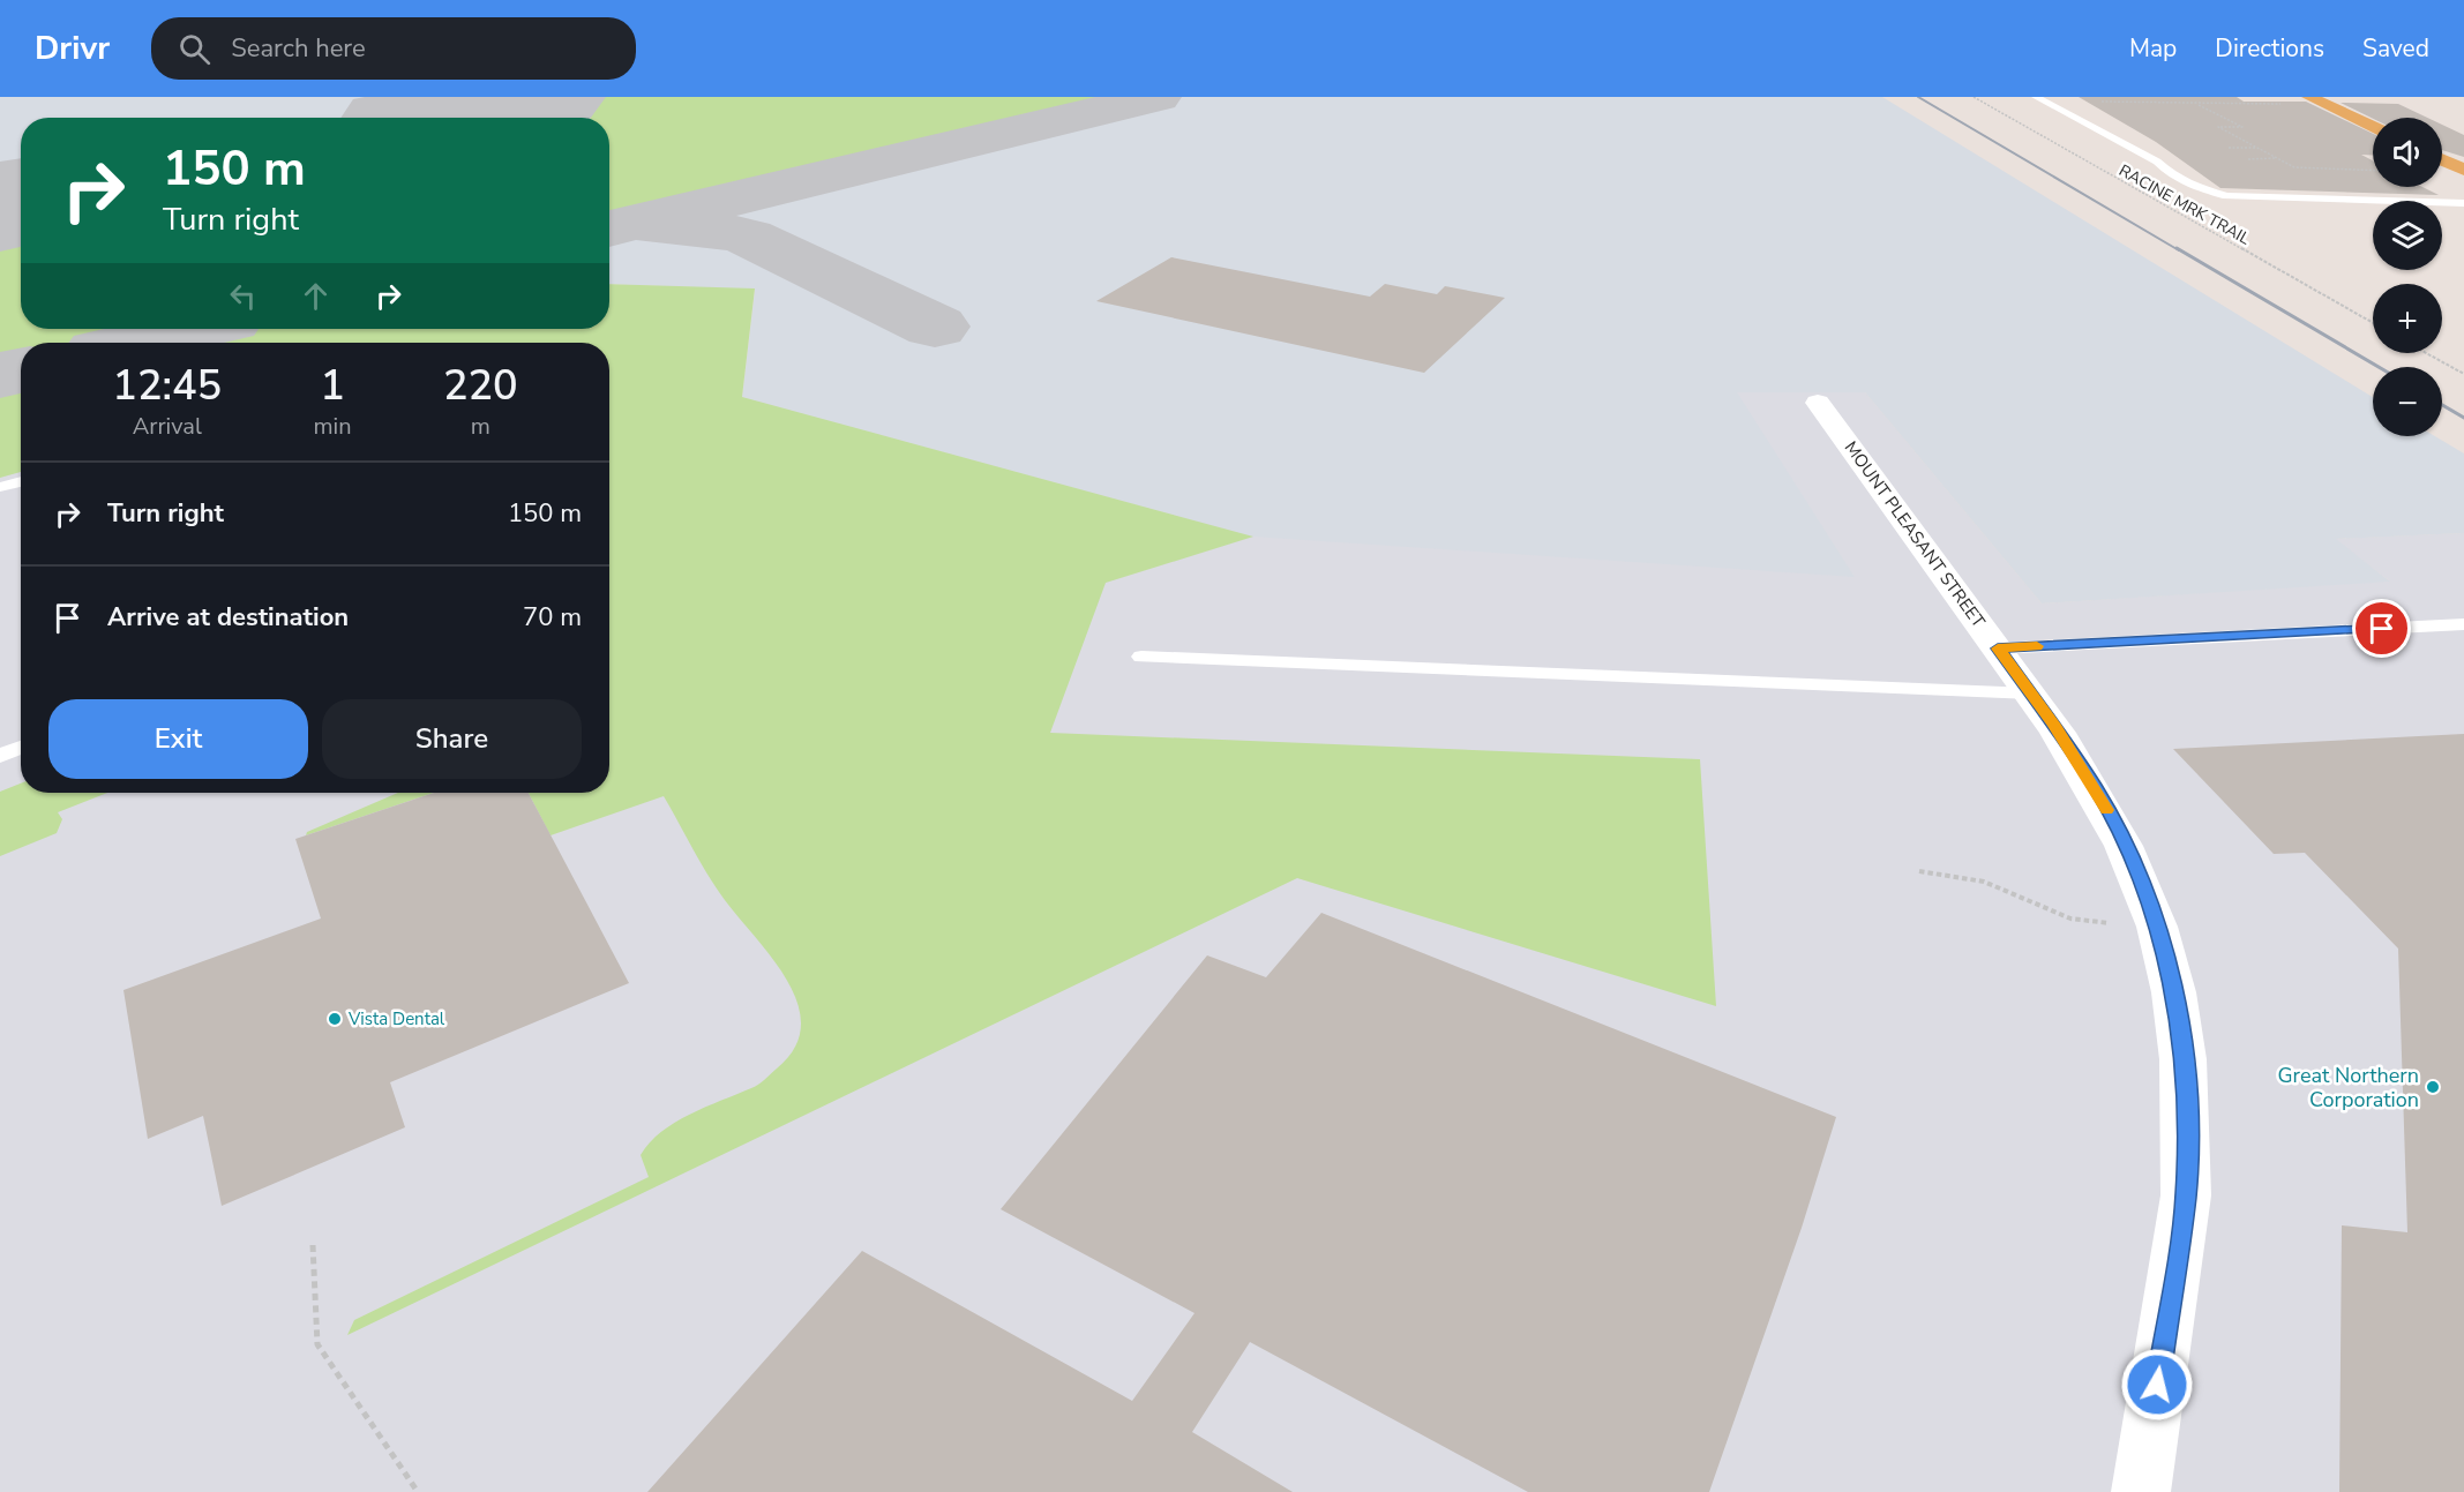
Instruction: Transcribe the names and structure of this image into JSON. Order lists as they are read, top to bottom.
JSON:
{
  "streets": {
    "street": ["MOUNT PLEASANT STREET"],
    "path": ["RACINE MRK TRAIL"]
  },
  "places": ["Vista Dental", "Great Northern Corporation"],
  "page": {
    "header": "Drivr",
    "search": "Search here",
    "nav": ["Map", "Directions", "Saved"],
    "map_buttons": ["+", "−"],
    "turn": ["150 m", "Turn right"],
    "eta": [
      "12:45",
      "Arrival",
      "1",
      "min",
      "220",
      "m"
    ],
    "list": [
      {
        "name": "Turn right",
        "value": "150 m"
      },
      {
        "name": "Arrive at destination",
        "value": "70 m"
      }
    ],
    "buttons": ["Exit", "Share"]
  }
}
